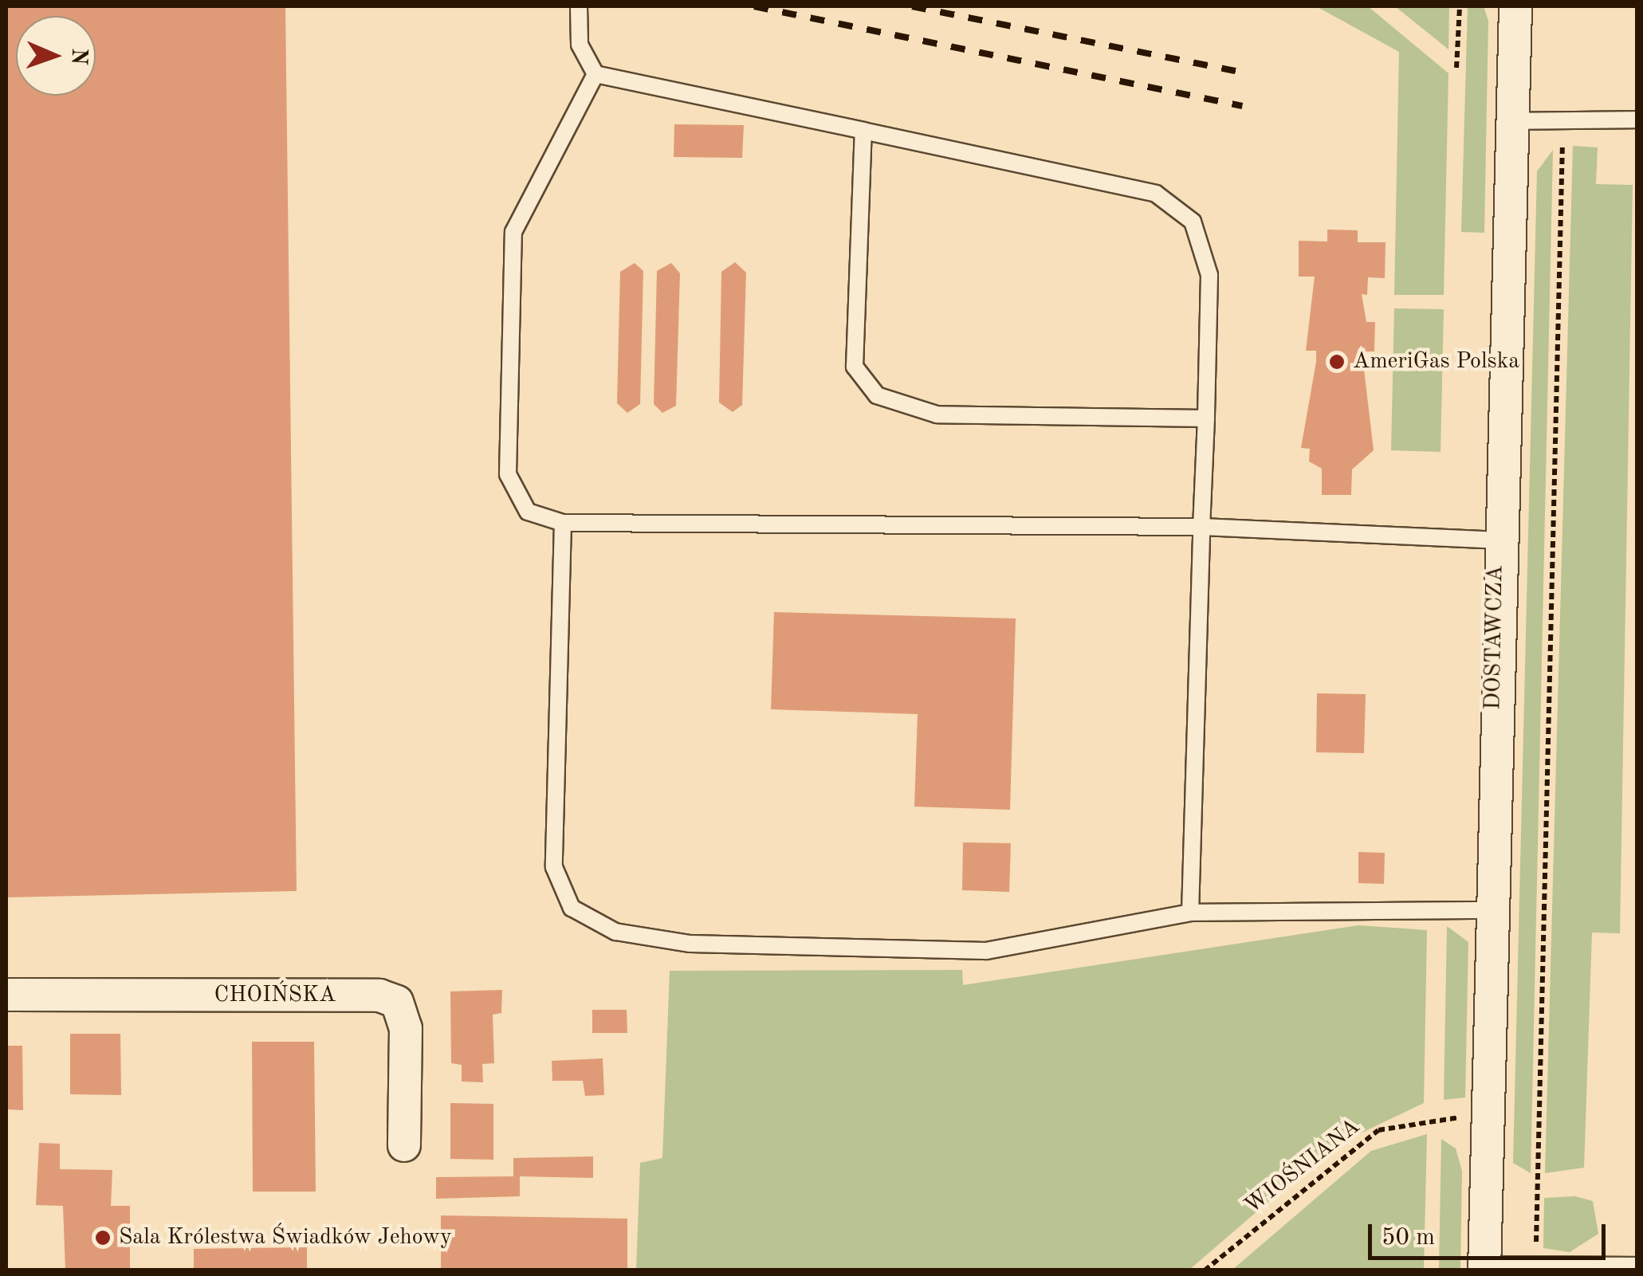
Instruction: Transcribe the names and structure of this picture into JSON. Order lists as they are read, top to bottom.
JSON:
{
  "streets": {
    "street": ["DOSTAWCZA", "CHOIŃSKA"],
    "path": ["WIOŚNIANA"]
  },
  "crossings": [
    ["DOSTAWCZA", "WIOŚNIANA"]
  ],
  "places": ["AmeriGas Polska", "Sala Królestwa Świadków Jehowy"],
  "scale_bar": "50 m",
  "north": "right"
}
